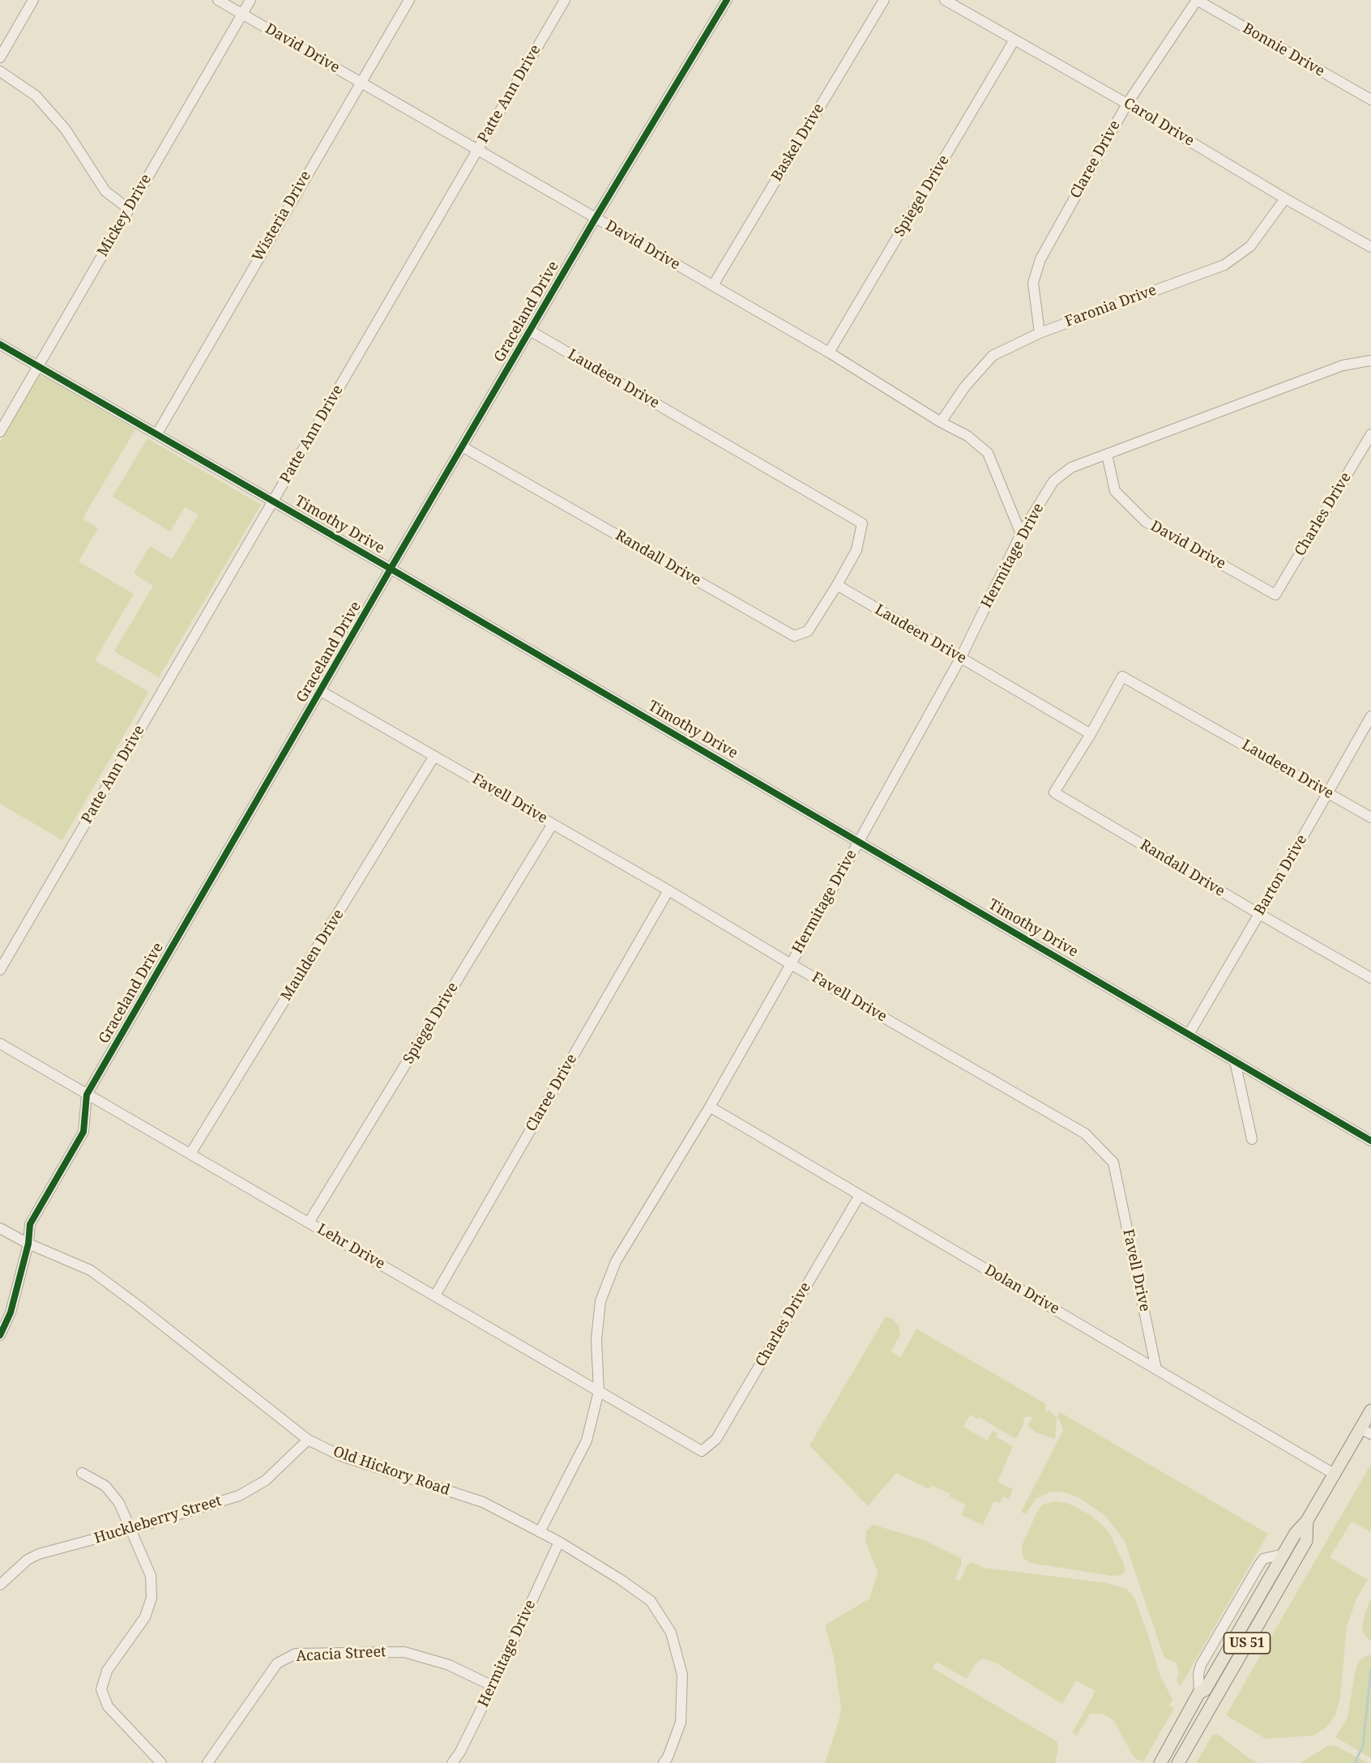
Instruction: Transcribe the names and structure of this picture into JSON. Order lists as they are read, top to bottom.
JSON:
{
  "streets": {
    "main road": ["US 51"],
    "street": [
      "David Drive",
      "Bonnie Drive",
      "Patte Ann Drive",
      "Carol Drive",
      "Baskel Drive",
      "Claree Drive",
      "Spiegel Drive",
      "Mickey Drive",
      "Wisteria Drive",
      "Faronia Drive",
      "Graceland Drive",
      "Laudeen Drive",
      "Charles Drive",
      "Timothy Drive",
      "Hermitage Drive",
      "Randall Drive",
      "Favell Drive",
      "Barton Drive",
      "Maulden Drive",
      "Lehr Drive",
      "Dolan Drive",
      "Old Hickory Road",
      "Huckleberry Street",
      "Acacia Street"
    ]
  },
  "crossings": [
    ["David Drive", "Patte Ann Drive"],
    ["David Drive", "Baskel Drive"],
    ["David Drive", "Spiegel Drive"],
    ["David Drive", "Mickey Drive"],
    ["David Drive", "Wisteria Drive"],
    ["David Drive", "Faronia Drive"],
    ["David Drive", "Graceland Drive"],
    ["David Drive", "Charles Drive"],
    ["David Drive", "Hermitage Drive"],
    ["Bonnie Drive", "Claree Drive"],
    ["Patte Ann Drive", "Timothy Drive"],
    ["Carol Drive", "Claree Drive"],
    ["Carol Drive", "Spiegel Drive"],
    ["Carol Drive", "Faronia Drive"],
    ["Claree Drive", "Faronia Drive"],
    ["Claree Drive", "Favell Drive"],
    ["Claree Drive", "Lehr Drive"],
    ["Spiegel Drive", "Favell Drive"],
    ["Spiegel Drive", "Lehr Drive"],
    ["Mickey Drive", "Timothy Drive"],
    ["Wisteria Drive", "Timothy Drive"],
    ["Graceland Drive", "Laudeen Drive"],
    ["Graceland Drive", "Timothy Drive"],
    ["Graceland Drive", "Randall Drive"],
    ["Graceland Drive", "Favell Drive"],
    ["Graceland Drive", "Lehr Drive"],
    ["Graceland Drive", "Old Hickory Road"],
    ["Laudeen Drive", "Hermitage Drive"],
    ["Laudeen Drive", "Randall Drive"],
    ["Laudeen Drive", "Barton Drive"],
    ["Charles Drive", "Lehr Drive"],
    ["Charles Drive", "Dolan Drive"],
    ["Timothy Drive", "Hermitage Drive"],
    ["Timothy Drive", "Barton Drive"],
    ["Hermitage Drive", "Favell Drive"],
    ["Hermitage Drive", "Lehr Drive"],
    ["Hermitage Drive", "Dolan Drive"],
    ["Hermitage Drive", "Old Hickory Road"],
    ["Hermitage Drive", "Acacia Street"],
    ["Randall Drive", "Barton Drive"],
    ["Favell Drive", "Maulden Drive"],
    ["Favell Drive", "Dolan Drive"],
    ["Maulden Drive", "Lehr Drive"],
    ["Dolan Drive", "US 51"],
    ["Old Hickory Road", "Huckleberry Street"]
  ]
}
